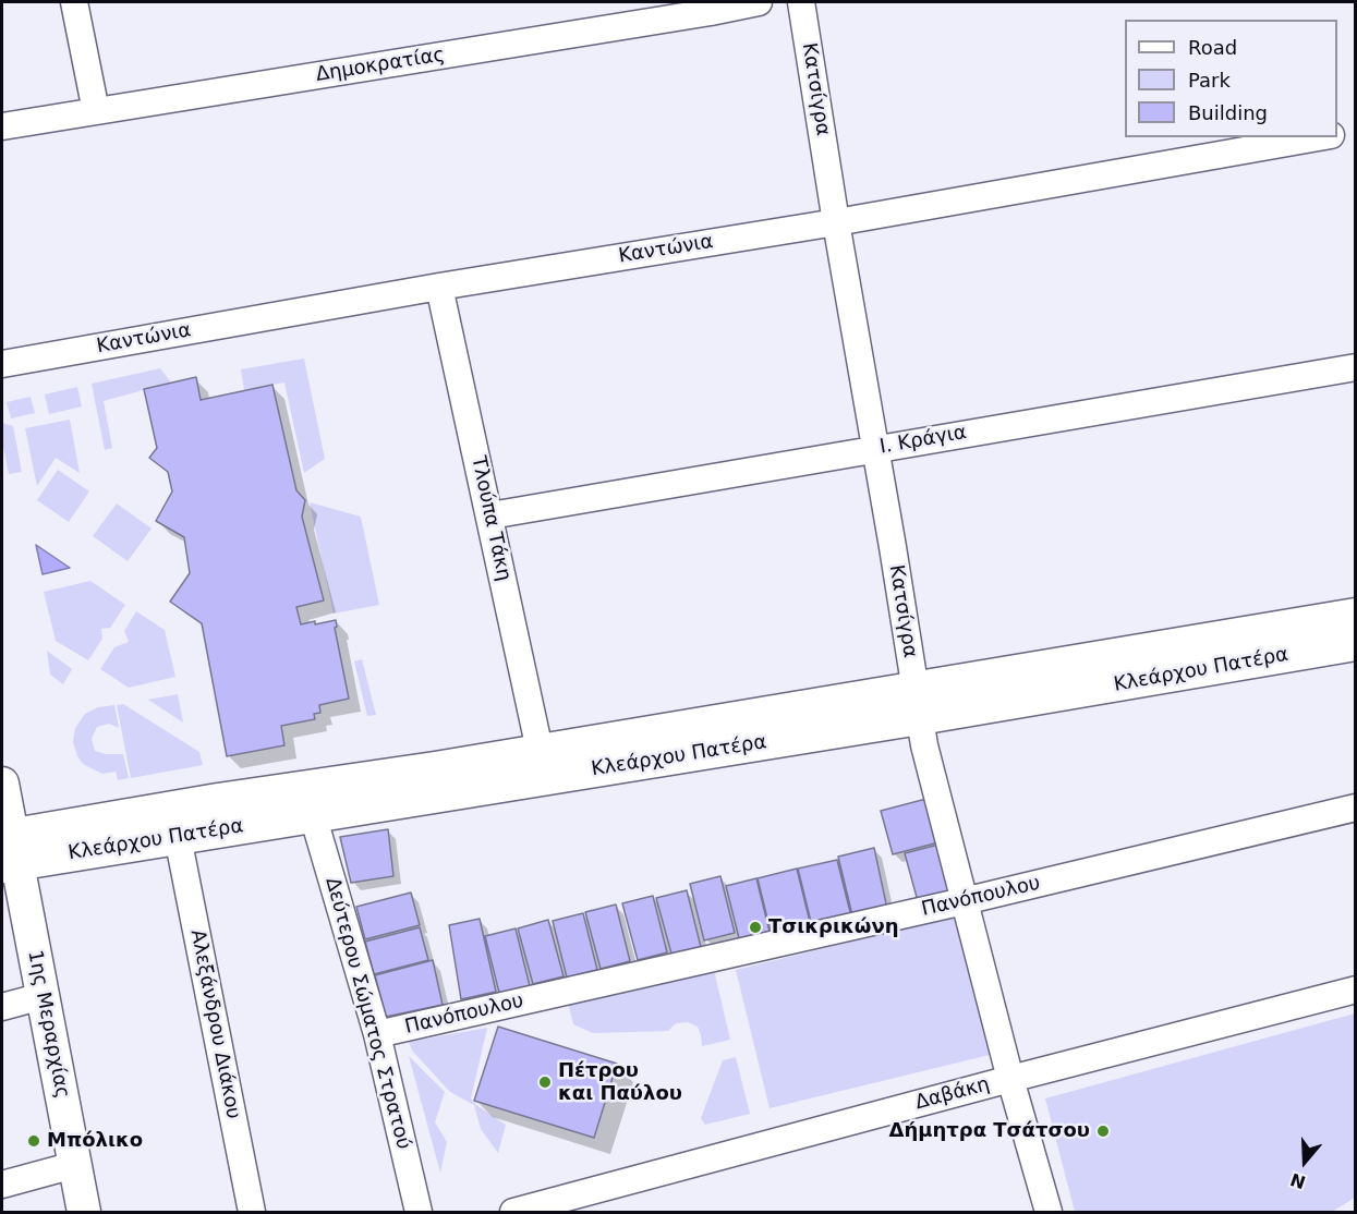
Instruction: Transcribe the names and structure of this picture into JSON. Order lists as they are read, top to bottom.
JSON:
{
  "streets": {
    "street": [
      "Δημοκρατίας",
      "Κατσίγρα",
      "Καντώνια",
      "Ι. Κράγια",
      "Τλούπα Τάκη",
      "Κλεάρχου Πατέρα",
      "Πανόπουλου",
      "Δεύτερου Σώματος Στρατού",
      "1ης Μεραρχίας",
      "Αλεξάνδρου Διάκου",
      "Δαβάκη"
    ]
  },
  "crossings": [
    ["Κατσίγρα", "Καντώνια"],
    ["Κατσίγρα", "Ι. Κράγια"],
    ["Κατσίγρα", "Κλεάρχου Πατέρα"],
    ["Κατσίγρα", "Πανόπουλου"],
    ["Κατσίγρα", "Δαβάκη"],
    ["Καντώνια", "Τλούπα Τάκη"],
    ["Ι. Κράγια", "Τλούπα Τάκη"],
    ["Τλούπα Τάκη", "Κλεάρχου Πατέρα"],
    ["Κλεάρχου Πατέρα", "Δεύτερου Σώματος Στρατού"],
    ["Κλεάρχου Πατέρα", "1ης Μεραρχίας"],
    ["Κλεάρχου Πατέρα", "Αλεξάνδρου Διάκου"],
    ["Πανόπουλου", "Δεύτερου Σώματος Στρατού"]
  ],
  "places": [
    "Τσικρικώνη",
    "Πέτρου και Παύλου",
    "Δήμητρα Τσάτσου",
    "Μπόλικο"
  ],
  "legend": ["Road", "Park", "Building"],
  "north": "bottom"
}
